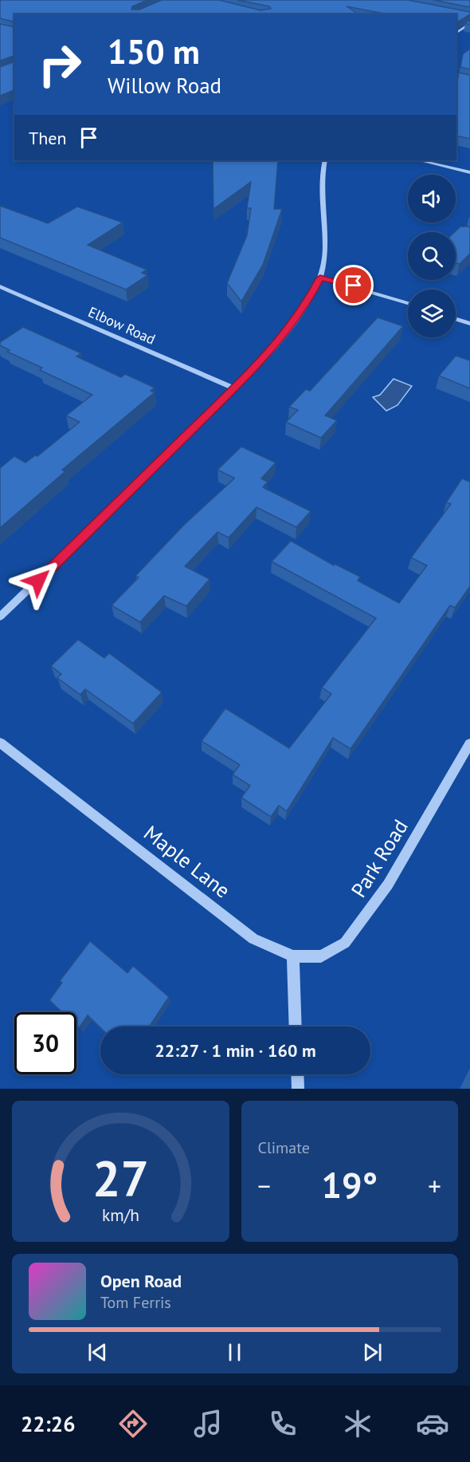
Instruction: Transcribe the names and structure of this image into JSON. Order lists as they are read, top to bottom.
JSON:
{
  "streets": {
    "street": ["Elbow Road", "Park Road", "Maple Lane"]
  },
  "crossings": [
    ["Park Road", "Maple Lane"]
  ],
  "page": {
    "turn": ["150 m", "Willow Road"],
    "then": "Then",
    "limit": "30",
    "trip": "22:27 · 1 min · 160 m",
    "tile": "Climate",
    "heat": ["−", "19°", "+"],
    "song": ["Open Road", "Tom Ferris"],
    "tabs": "22:26",
    "gauge": ["27", "km/h"]
  }
}
